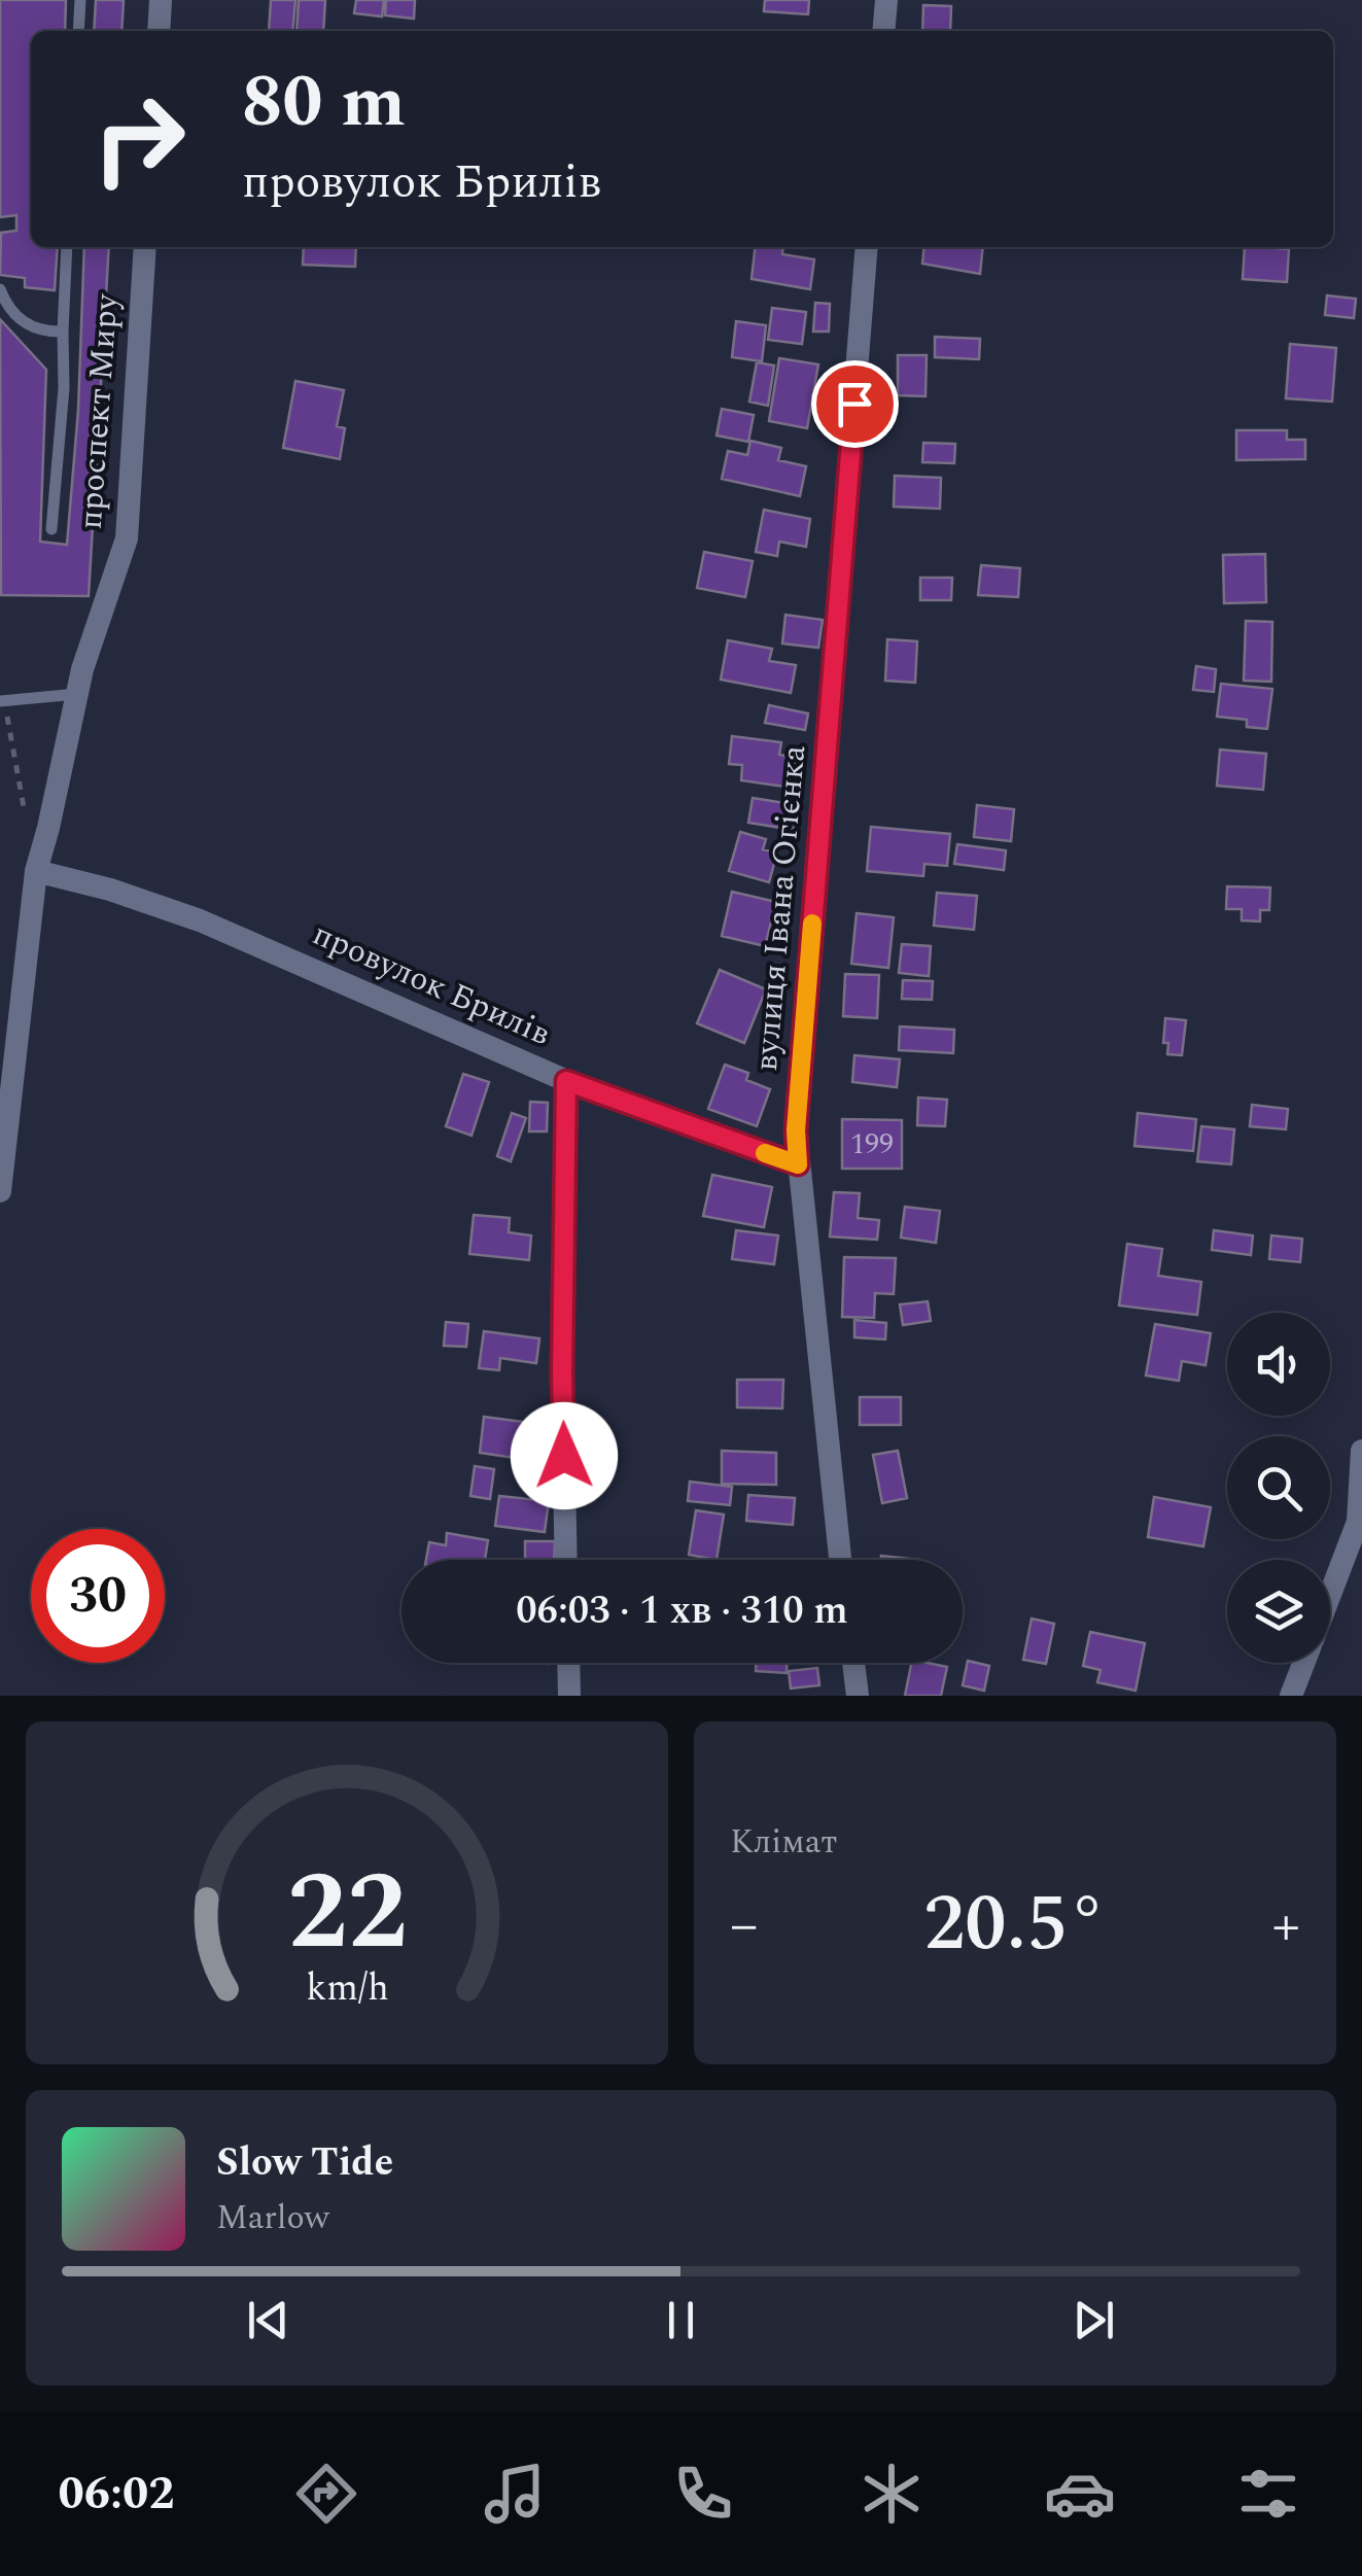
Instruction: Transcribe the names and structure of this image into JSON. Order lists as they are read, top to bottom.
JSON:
{
  "streets": {
    "street": ["проспект Миру", "вулиця Івана Огієнка", "провулок Брилів"]
  },
  "crossings": [
    ["проспект Миру", "провулок Брилів"],
    ["вулиця Івана Огієнка", "провулок Брилів"]
  ],
  "house_numbers": ["199"],
  "page": {
    "turn": ["80 m", "провулок Брилів"],
    "limit": "30",
    "trip": "06:03 · 1 хв · 310 m",
    "tile": "Клімат",
    "heat": ["−", "20.5°", "+"],
    "song": ["Slow Tide", "Marlow"],
    "tabs": "06:02",
    "gauge": ["22", "km/h"]
  }
}
